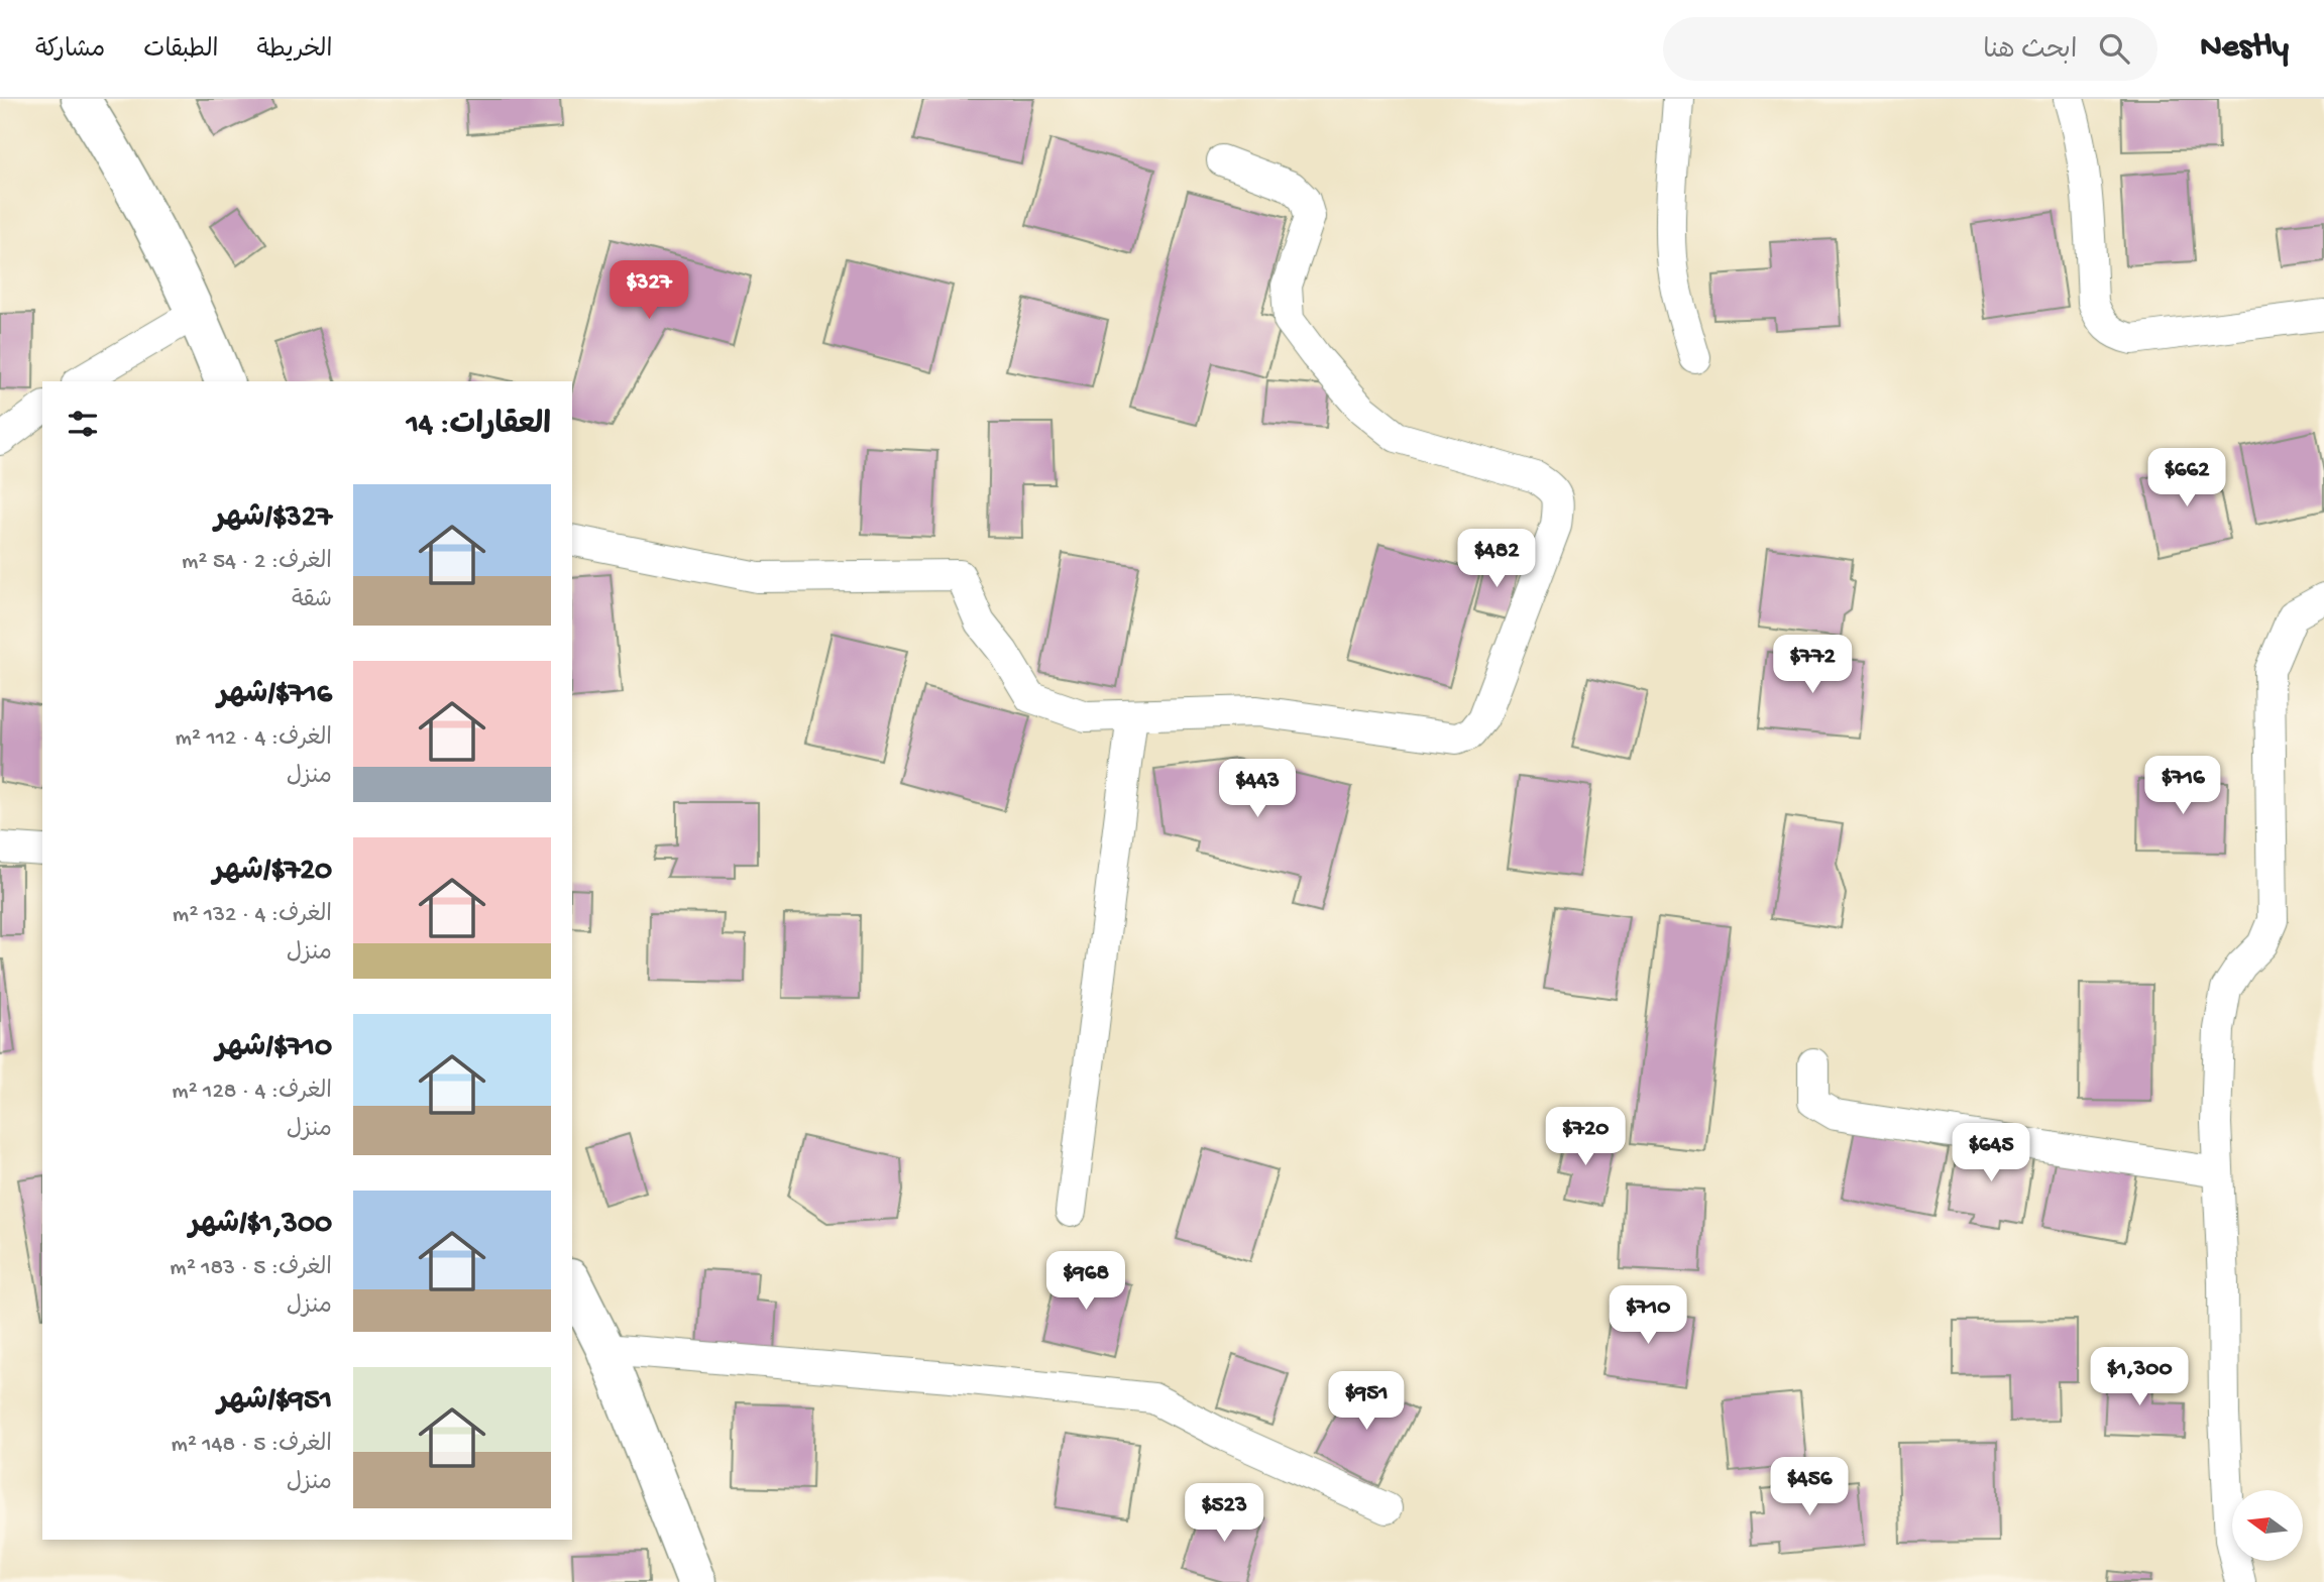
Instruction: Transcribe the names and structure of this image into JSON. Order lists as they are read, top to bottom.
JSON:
{
  "north": "left",
  "page": {
    "header": "Nestly",
    "search": "ابحث هنا",
    "nav": ["الخريطة", "الطبقات", "مشاركة"],
    "price": [
      "$327",
      "$662",
      "$482",
      "$772",
      "$716",
      "$443",
      "$720",
      "$645",
      "$968",
      "$710",
      "$1,300",
      "$951",
      "$456",
      "$523"
    ],
    "heading": "العقارات: 14",
    "list": [
      {
        "name": "$327/شهر",
        "note": "الغرف: 2 · 54 m² · شقة"
      },
      {
        "name": "$716/شهر",
        "note": "الغرف: 4 · 112 m² · منزل"
      },
      {
        "name": "$720/شهر",
        "note": "الغرف: 4 · 132 m² · منزل"
      },
      {
        "name": "$710/شهر",
        "note": "الغرف: 4 · 128 m² · منزل"
      },
      {
        "name": "$1,300/شهر",
        "note": "الغرف: 5 · 183 m² · منزل"
      },
      {
        "name": "$951/شهر",
        "note": "الغرف: 5 · 148 m² · منزل"
      }
    ]
  }
}
